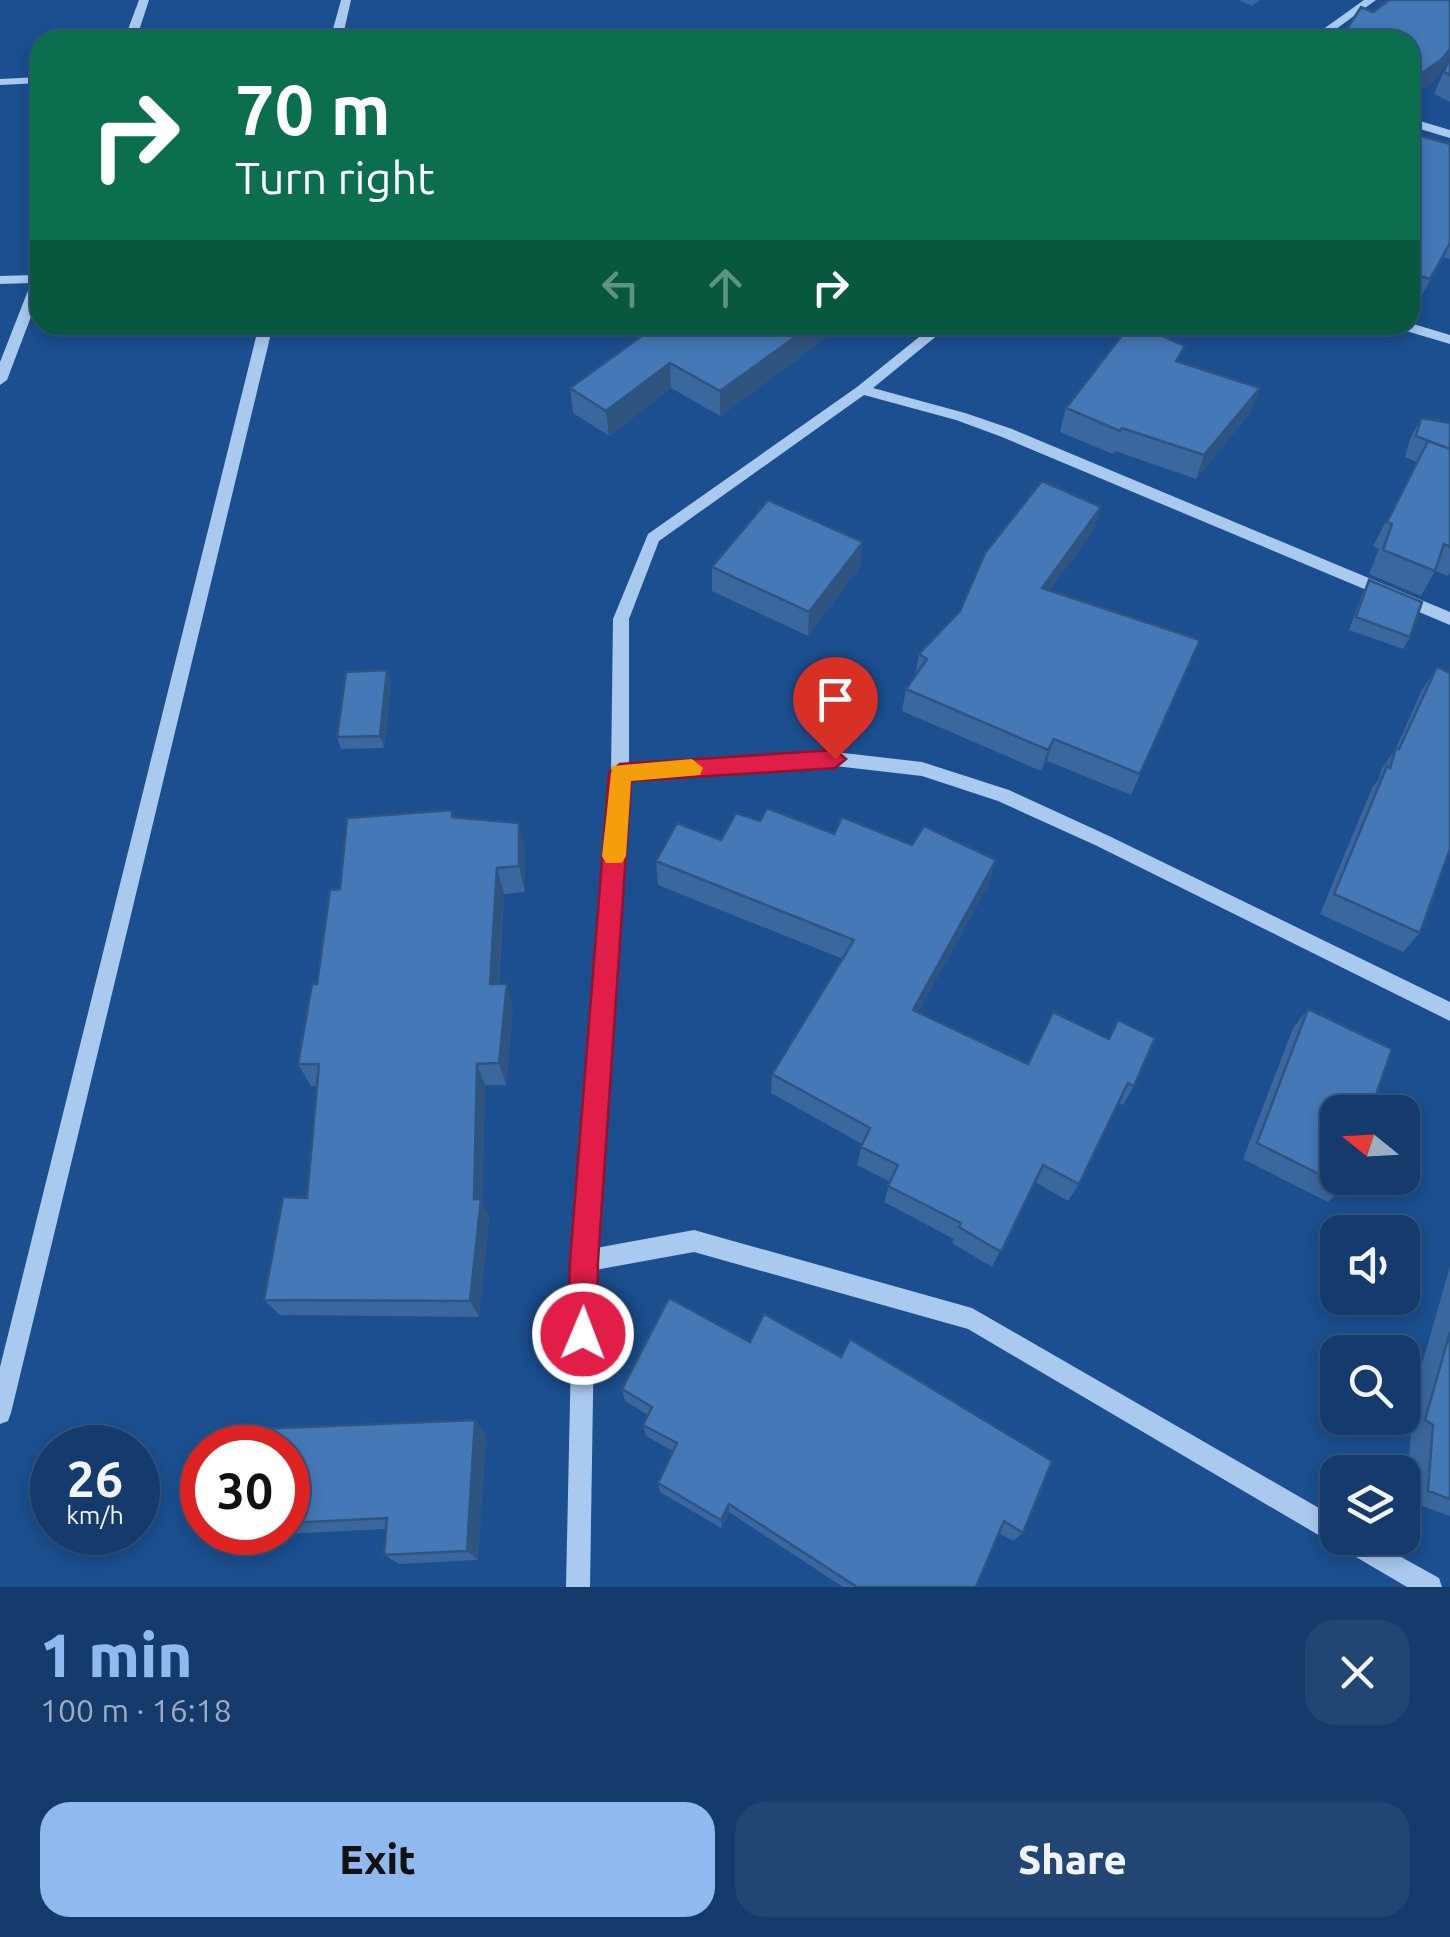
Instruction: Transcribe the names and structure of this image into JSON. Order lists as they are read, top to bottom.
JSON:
{
  "north": "left",
  "page": {
    "turn": ["70 m", "Turn right"],
    "speed": "26 km/h",
    "limit": "30",
    "heading": ["1 min", "100 m · 16:18"],
    "buttons": ["Exit", "Share"]
  }
}
